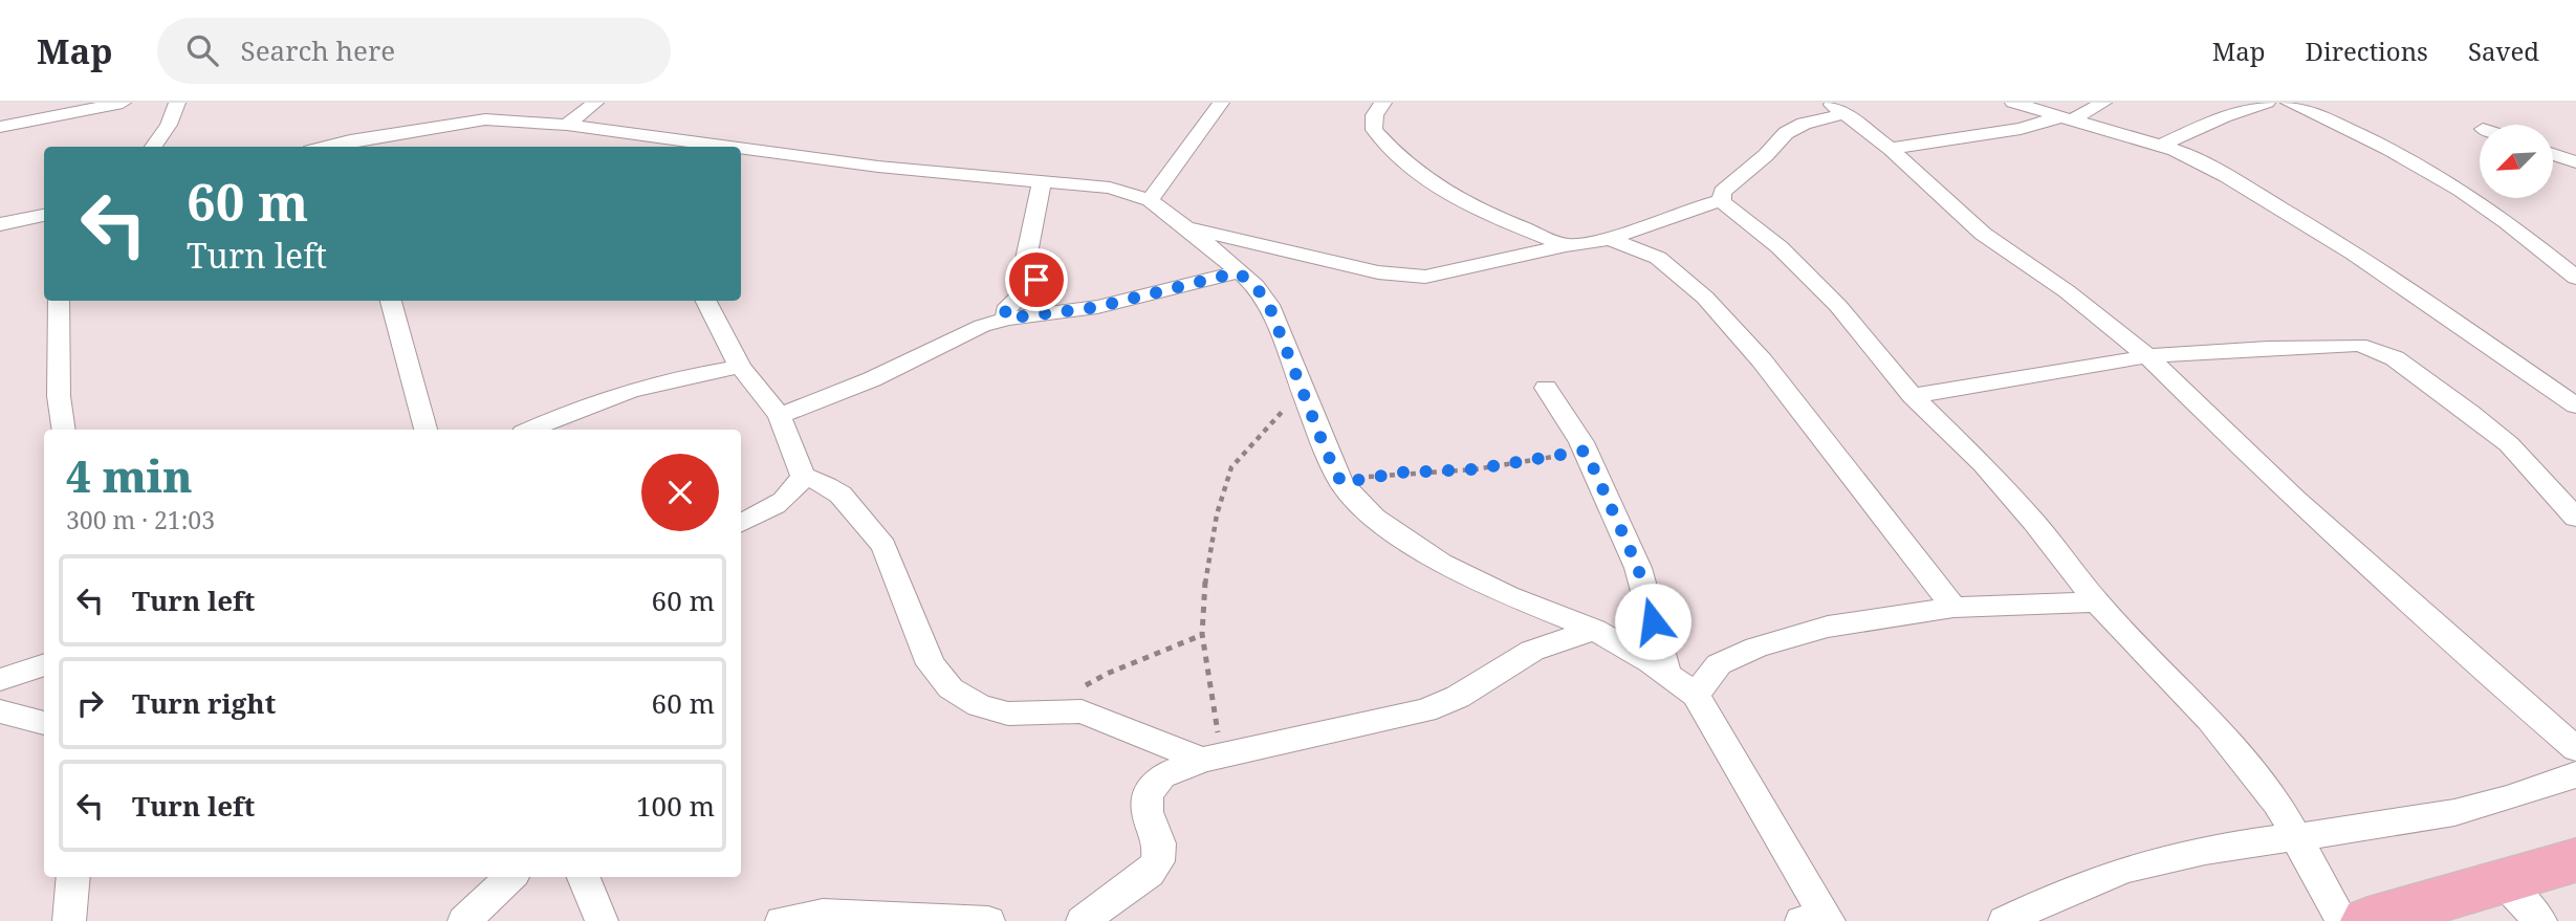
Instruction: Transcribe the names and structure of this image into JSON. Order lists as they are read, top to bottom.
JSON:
{
  "north": "bottom left",
  "page": {
    "header": "Map",
    "search": "Search here",
    "nav": ["Map", "Directions", "Saved"],
    "turn": ["60 m", "Turn left"],
    "heading": ["4 min", "300 m · 21:03"],
    "list": [
      {
        "name": "Turn left",
        "value": "60 m"
      },
      {
        "name": "Turn right",
        "value": "60 m"
      },
      {
        "name": "Turn left",
        "value": "100 m"
      }
    ]
  }
}
